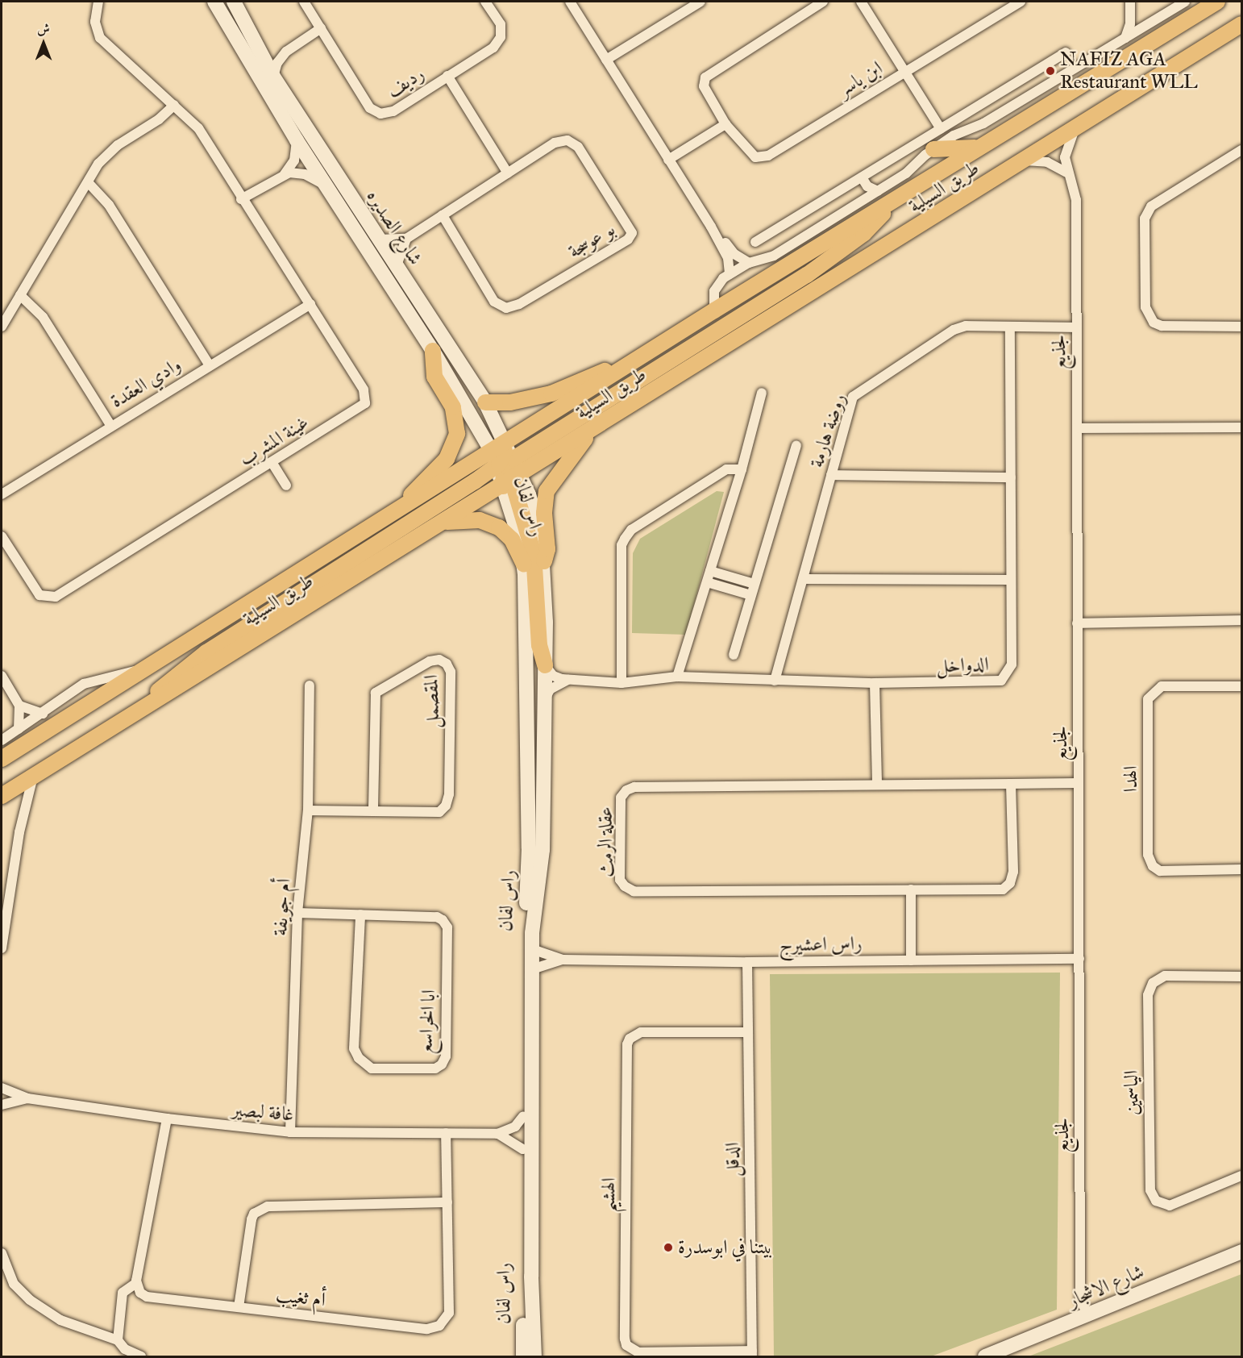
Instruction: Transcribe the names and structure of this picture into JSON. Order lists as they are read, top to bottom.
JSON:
{
  "streets": {
    "main road": ["طريق السيلية"],
    "street": [
      "ابن ياسر",
      "رديف",
      "شارع الصديره",
      "بو عوسجة",
      "لجذيع",
      "وادي العقدة",
      "روضة هارمة",
      "غينة المشرب",
      "راس لفان",
      "الدواخل",
      "المقصمل",
      "الهدا",
      "عقلة الرمث",
      "أم جويفة",
      "راس اعشيرج",
      "ابا الخراسع",
      "الياسمين",
      "غافة لبصير",
      "الدقل",
      "الهشيم",
      "شارع الاشجار",
      "أم ثغيب"
    ]
  },
  "crossings": [
    ["طريق السيلية", "شارع الصديره"],
    ["طريق السيلية", "لجذيع"],
    ["طريق السيلية", "راس لفان"],
    ["شارع الصديره", "راس لفان"],
    ["لجذيع", "روضة هارمة"],
    ["لجذيع", "عقلة الرمث"],
    ["لجذيع", "راس اعشيرج"],
    ["لجذيع", "شارع الاشجار"],
    ["وادي العقدة", "غينة المشرب"],
    ["روضة هارمة", "الدواخل"],
    ["راس لفان", "الدواخل"],
    ["راس لفان", "راس اعشيرج"],
    ["راس لفان", "غافة لبصير"],
    ["المقصمل", "أم جويفة"],
    ["أم جويفة", "ابا الخراسع"],
    ["أم جويفة", "غافة لبصير"],
    ["راس اعشيرج", "الدقل"],
    ["غافة لبصير", "أم ثغيب"],
    ["الدقل", "الهشيم"]
  ],
  "places": ["NAFIZ AGA Restaurant WLL", "بيتنا في ابوسدرة"],
  "north": "top"
}
